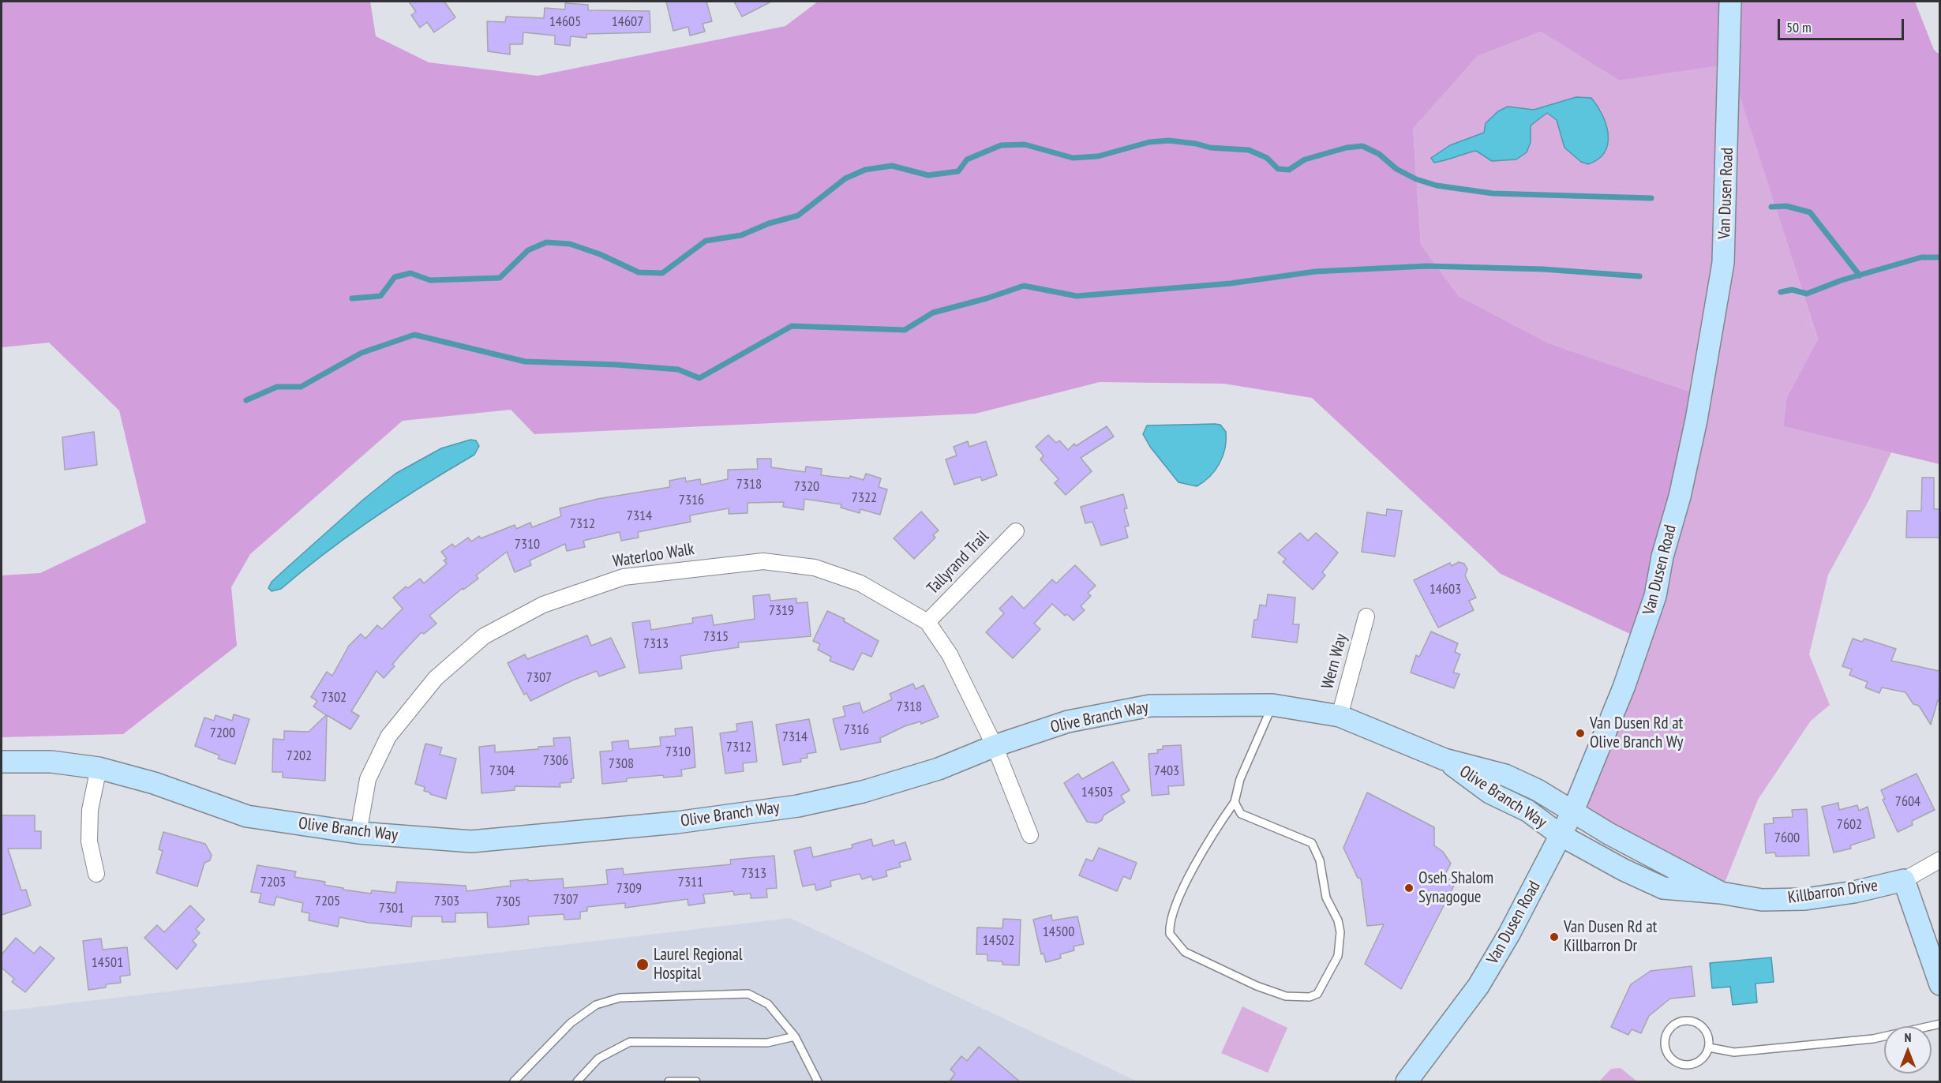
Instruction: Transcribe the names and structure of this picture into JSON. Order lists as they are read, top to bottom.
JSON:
{
  "streets": {
    "street": [
      "Van Dusen Road",
      "Waterloo Walk",
      "Tallyrand Trail",
      "Wern Way",
      "Olive Branch Way",
      "Killbarron Drive"
    ]
  },
  "crossings": [
    ["Van Dusen Road", "Olive Branch Way"],
    ["Van Dusen Road", "Killbarron Drive"],
    ["Waterloo Walk", "Tallyrand Trail"],
    ["Waterloo Walk", "Olive Branch Way"],
    ["Wern Way", "Olive Branch Way"],
    ["Olive Branch Way", "Killbarron Drive"]
  ],
  "places": [
    "Van Dusen Rd at Olive Branch Wy",
    "Oseh Shalom Synagogue",
    "Van Dusen Rd at Killbarron Dr",
    "Laurel Regional Hospital"
  ],
  "house_numbers": [
    "14605",
    "14607",
    "7318",
    "7320",
    "7322",
    "7316",
    "7314",
    "7312",
    "7310",
    "14603",
    "7319",
    "7315",
    "7313",
    "7307",
    "7302",
    "7318",
    "7316",
    "7200",
    "7314",
    "7312",
    "7310",
    "7202",
    "7306",
    "7308",
    "7304",
    "7403",
    "14503",
    "7604",
    "7602",
    "7600",
    "7313",
    "7203",
    "7311",
    "7309",
    "7307",
    "7205",
    "7303",
    "7305",
    "7301",
    "14500",
    "14502",
    "14501"
  ],
  "scale_bar": "50 m",
  "north": "top"
}
